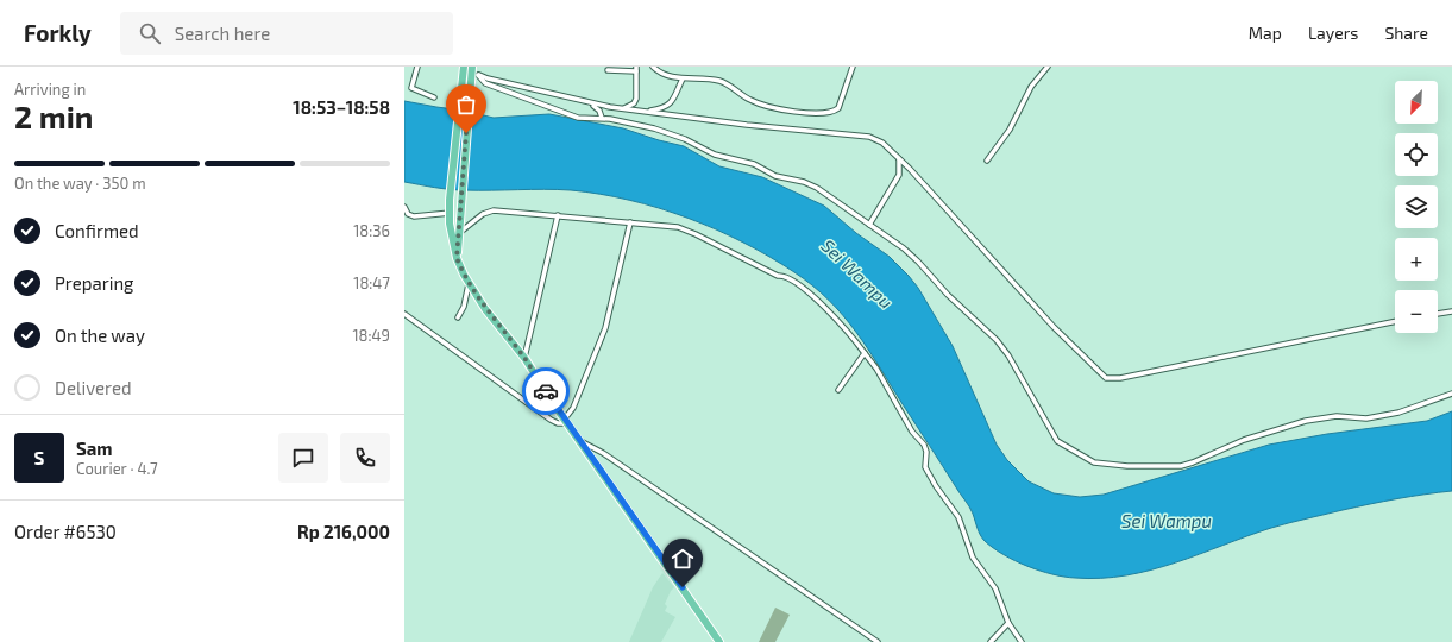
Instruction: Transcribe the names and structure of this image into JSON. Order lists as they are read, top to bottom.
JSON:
{
  "water": ["Sei Wampu"],
  "north": "bottom left",
  "page": {
    "header": "Forkly",
    "search": "Search here",
    "nav": ["Map", "Layers", "Share"],
    "heading": ["2 min", "Arriving in", "18:53–18:58"],
    "panel": [
      "Sam",
      "Courier · 4.7",
      "Order #6530",
      "Rp 216,000"
    ],
    "map_buttons": ["+", "−"],
    "bar": "On the way · 350 m",
    "list": [
      ["Confirmed", "18:36"],
      ["Preparing", "18:47"],
      ["On the way", "18:49"],
      "Delivered"
    ],
    "round": "S"
  }
}
